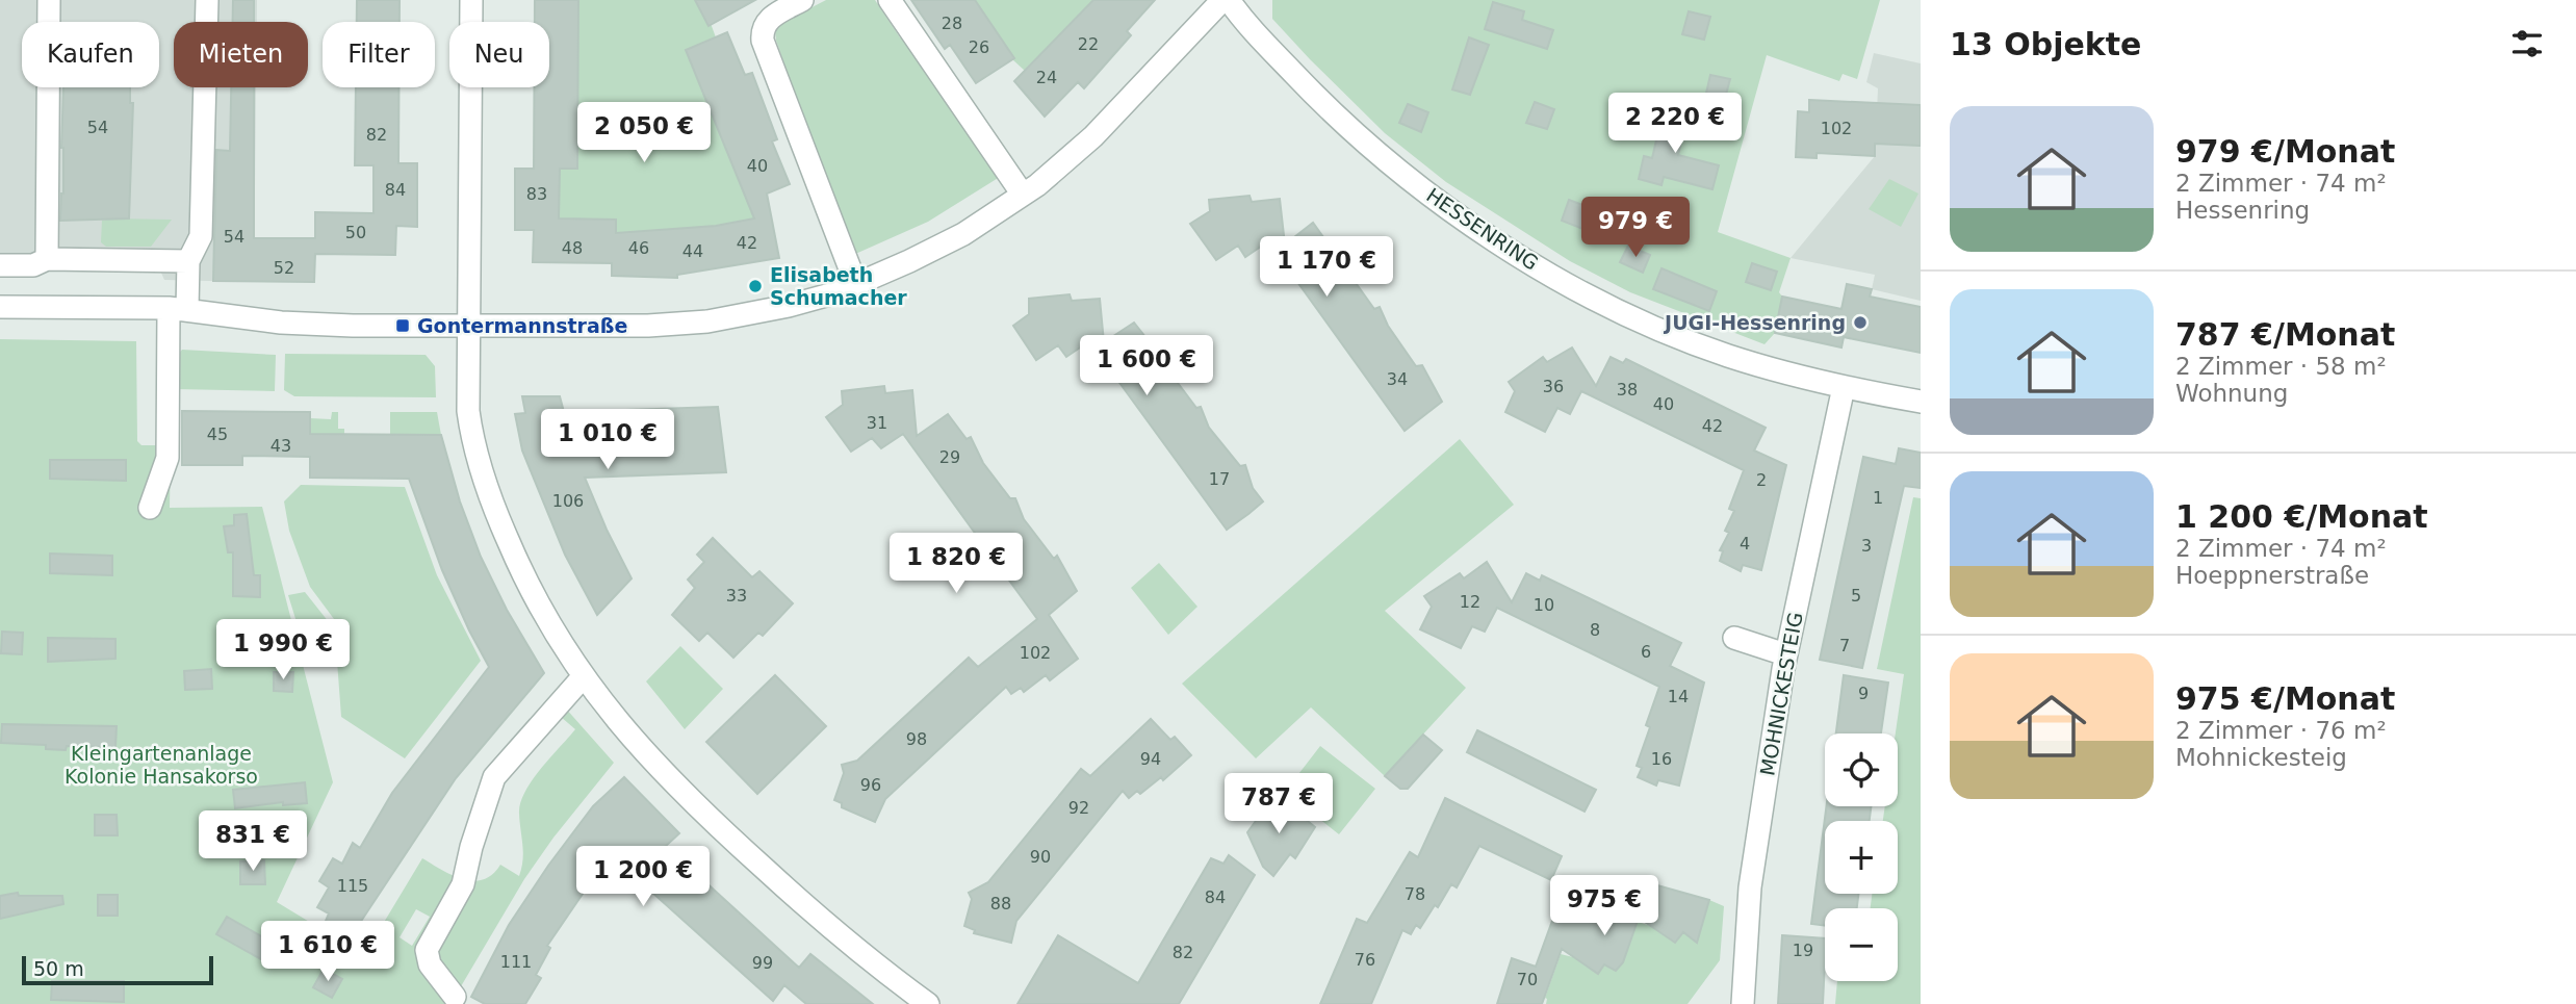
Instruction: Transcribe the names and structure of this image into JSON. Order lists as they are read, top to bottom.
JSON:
{
  "streets": {
    "street": ["HESSENRING", "MOHNICKESTEIG"]
  },
  "crossings": [
    ["HESSENRING", "MOHNICKESTEIG"]
  ],
  "parks": ["Kleingartenanlage Kolonie Hansakorso"],
  "places": {
    "other": ["Elisabeth Schumacher", "JUGI-Hessenring"],
    "transit": ["Gontermannstraße"]
  },
  "house_numbers": [
    "28",
    "22",
    "26",
    "24",
    "54",
    "102",
    "82",
    "40",
    "84",
    "83",
    "50",
    "54",
    "42",
    "48",
    "46",
    "44",
    "52",
    "34",
    "36",
    "38",
    "40",
    "31",
    "42",
    "45",
    "43",
    "29",
    "17",
    "2",
    "1",
    "106",
    "4",
    "3",
    "33",
    "5",
    "12",
    "10",
    "8",
    "7",
    "6",
    "102",
    "9",
    "14",
    "98",
    "94",
    "16",
    "96",
    "92",
    "90",
    "115",
    "78",
    "84",
    "88",
    "19",
    "82",
    "76",
    "111",
    "99",
    "70"
  ],
  "scale_bar": "50 m",
  "page": {
    "heading": "13 Objekte",
    "chip": [
      "Kaufen",
      "Mieten",
      "Filter",
      "Neu"
    ],
    "list": [
      {
        "name": "979 €/Monat",
        "note": "2 Zimmer · 74 m² · Hessenring"
      },
      {
        "name": "787 €/Monat",
        "note": "2 Zimmer · 58 m² · Wohnung"
      },
      {
        "name": "1 200 €/Monat",
        "note": "2 Zimmer · 74 m² · Hoeppnerstraße"
      },
      {
        "name": "975 €/Monat",
        "note": "2 Zimmer · 76 m² · Mohnickesteig"
      }
    ],
    "price": [
      "2 220 €",
      "2 050 €",
      "979 €",
      "1 170 €",
      "1 600 €",
      "1 010 €",
      "1 820 €",
      "1 990 €",
      "787 €",
      "831 €",
      "1 200 €",
      "975 €",
      "1 610 €"
    ],
    "map_buttons": ["+", "−"],
    "scale": "50 m"
  }
}
